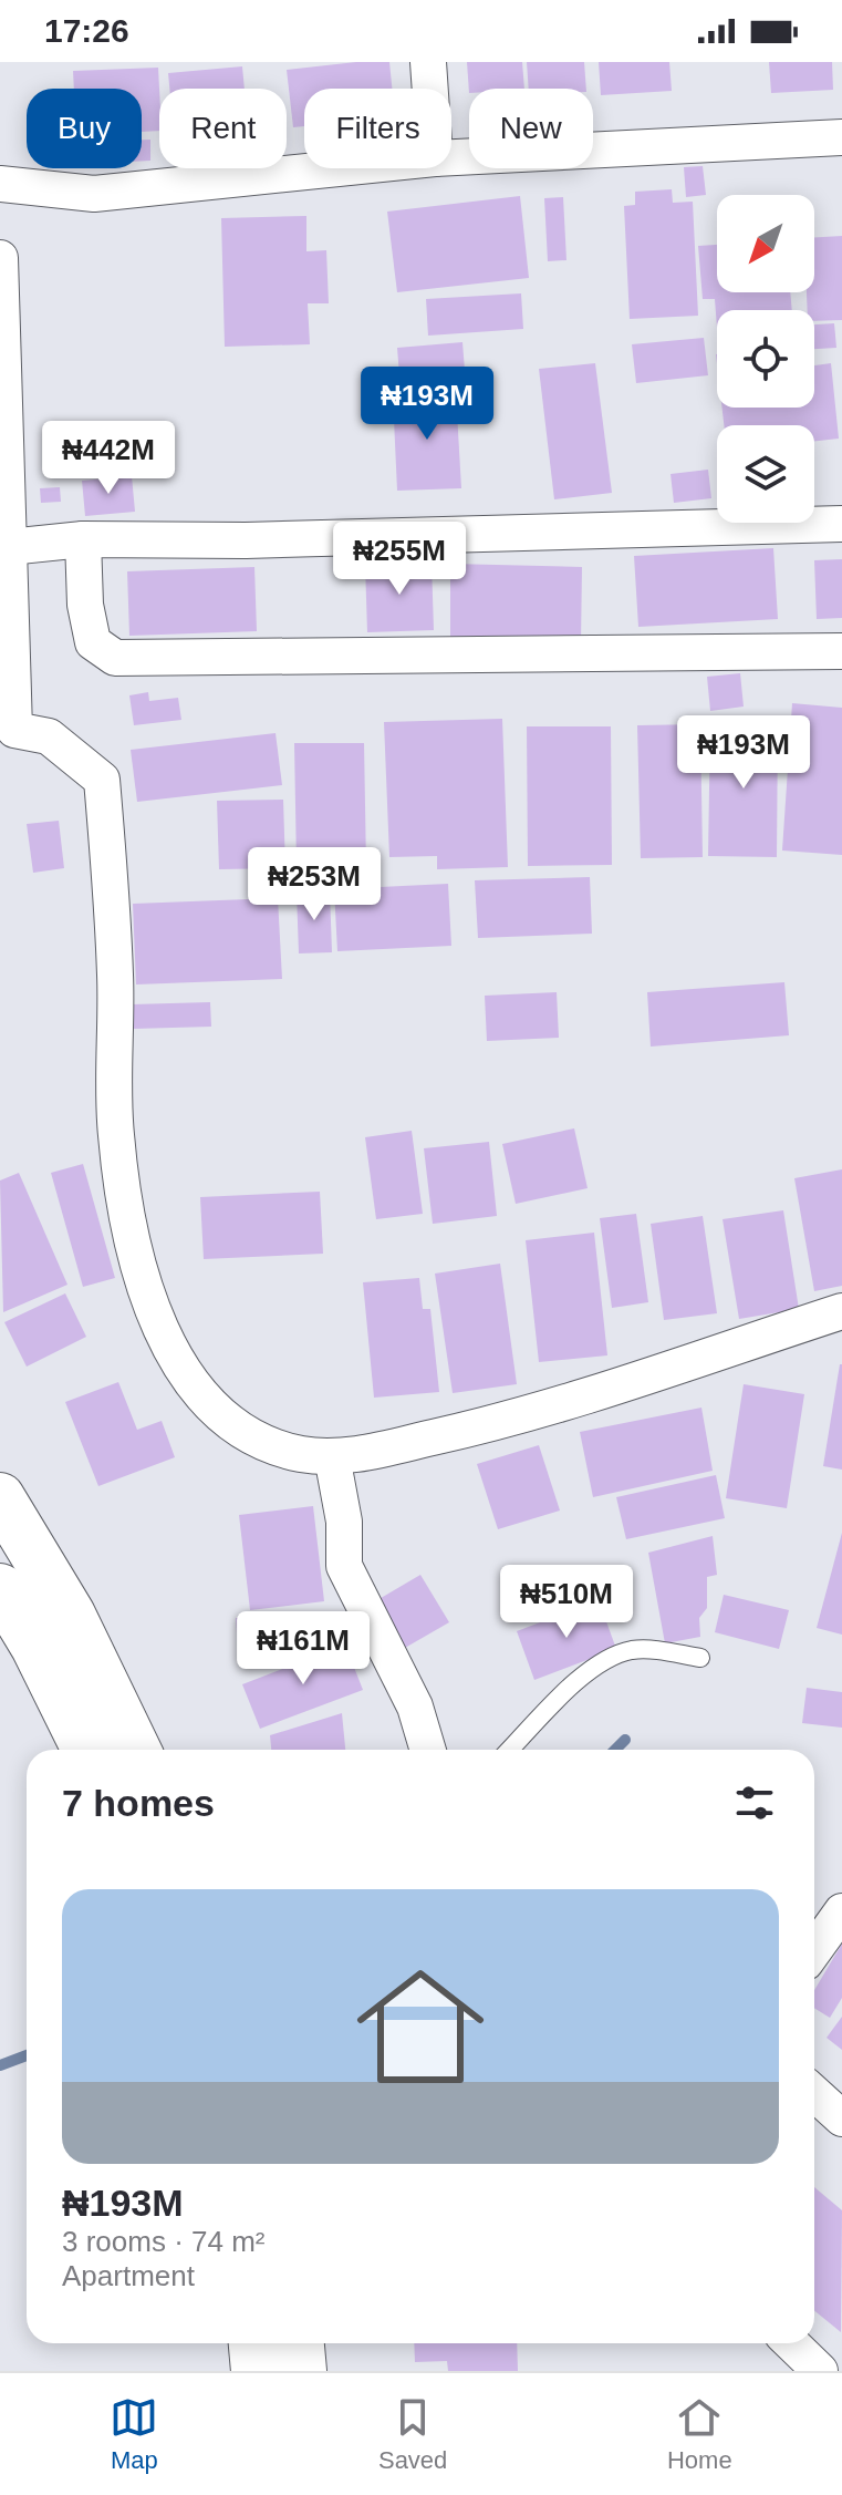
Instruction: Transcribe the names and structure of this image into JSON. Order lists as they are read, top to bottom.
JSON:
{
  "north": "bottom left",
  "page": {
    "status": "17:26",
    "chip": [
      "Buy",
      "Rent",
      "Filters",
      "New"
    ],
    "price": [
      "₦193M",
      "₦442M",
      "₦255M",
      "₦193M",
      "₦253M",
      "₦510M",
      "₦161M"
    ],
    "heading": "7 homes",
    "list": [
      {
        "name": "₦193M",
        "note": "3 rooms · 74 m² · Apartment"
      }
    ],
    "tabs": ["Map", "Saved", "Home"]
  }
}
